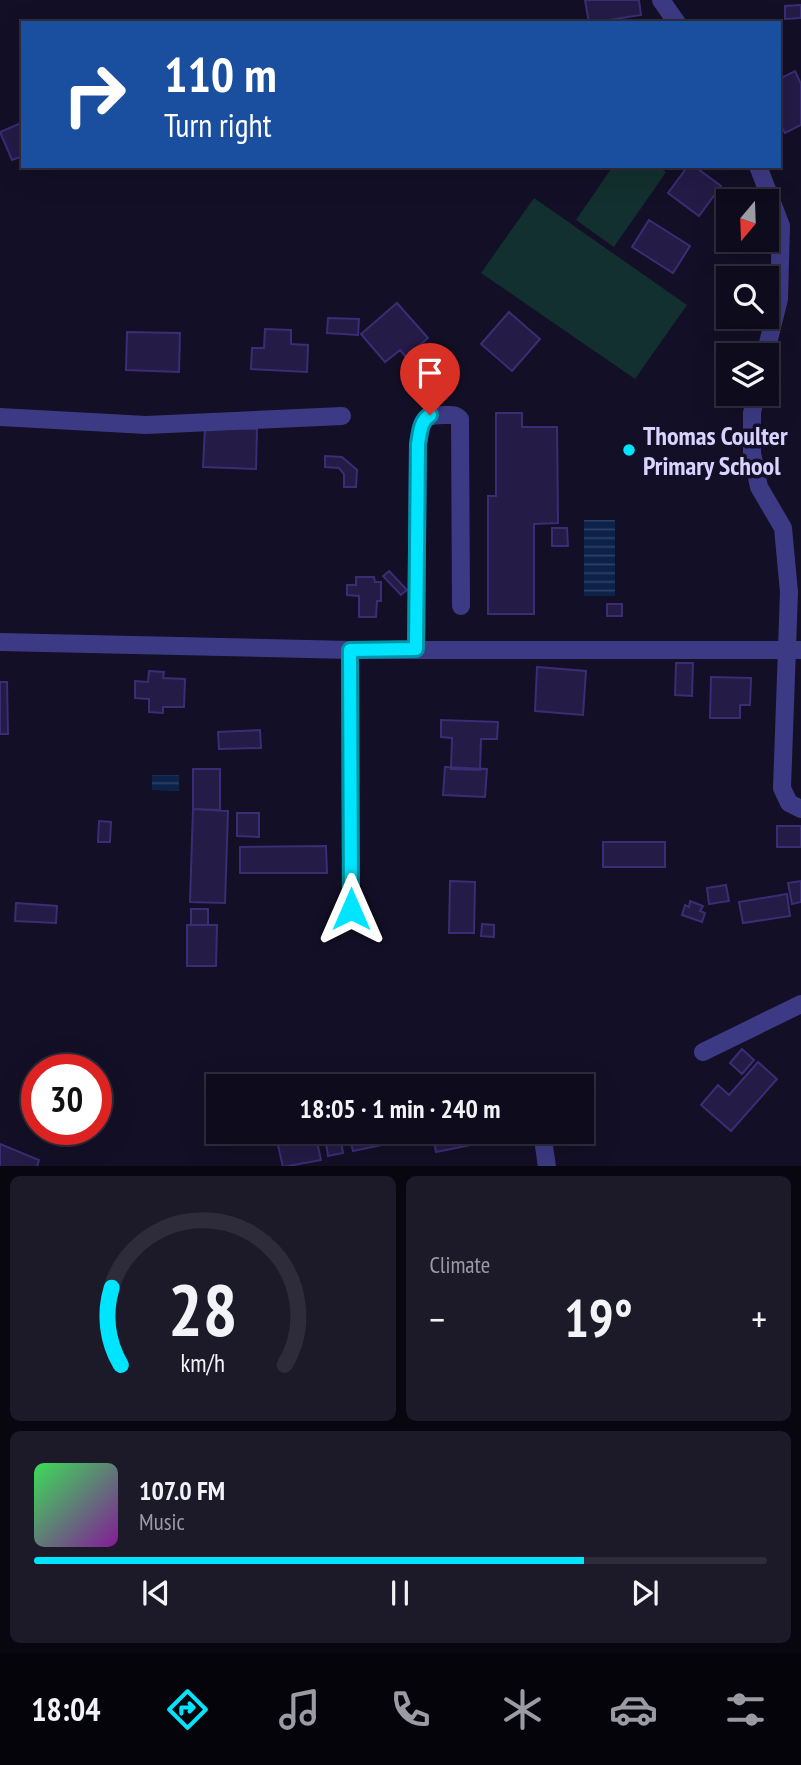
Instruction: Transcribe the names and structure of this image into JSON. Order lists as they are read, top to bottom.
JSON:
{
  "places": ["Thomas Coulter Primary School"],
  "north": "bottom",
  "page": {
    "turn": ["110 m", "Turn right"],
    "limit": "30",
    "trip": "18:05 · 1 min · 240 m",
    "tile": "Climate",
    "heat": ["−", "19°", "+"],
    "song": ["107.0 FM", "Music"],
    "tabs": "18:04",
    "gauge": ["28", "km/h"]
  }
}
